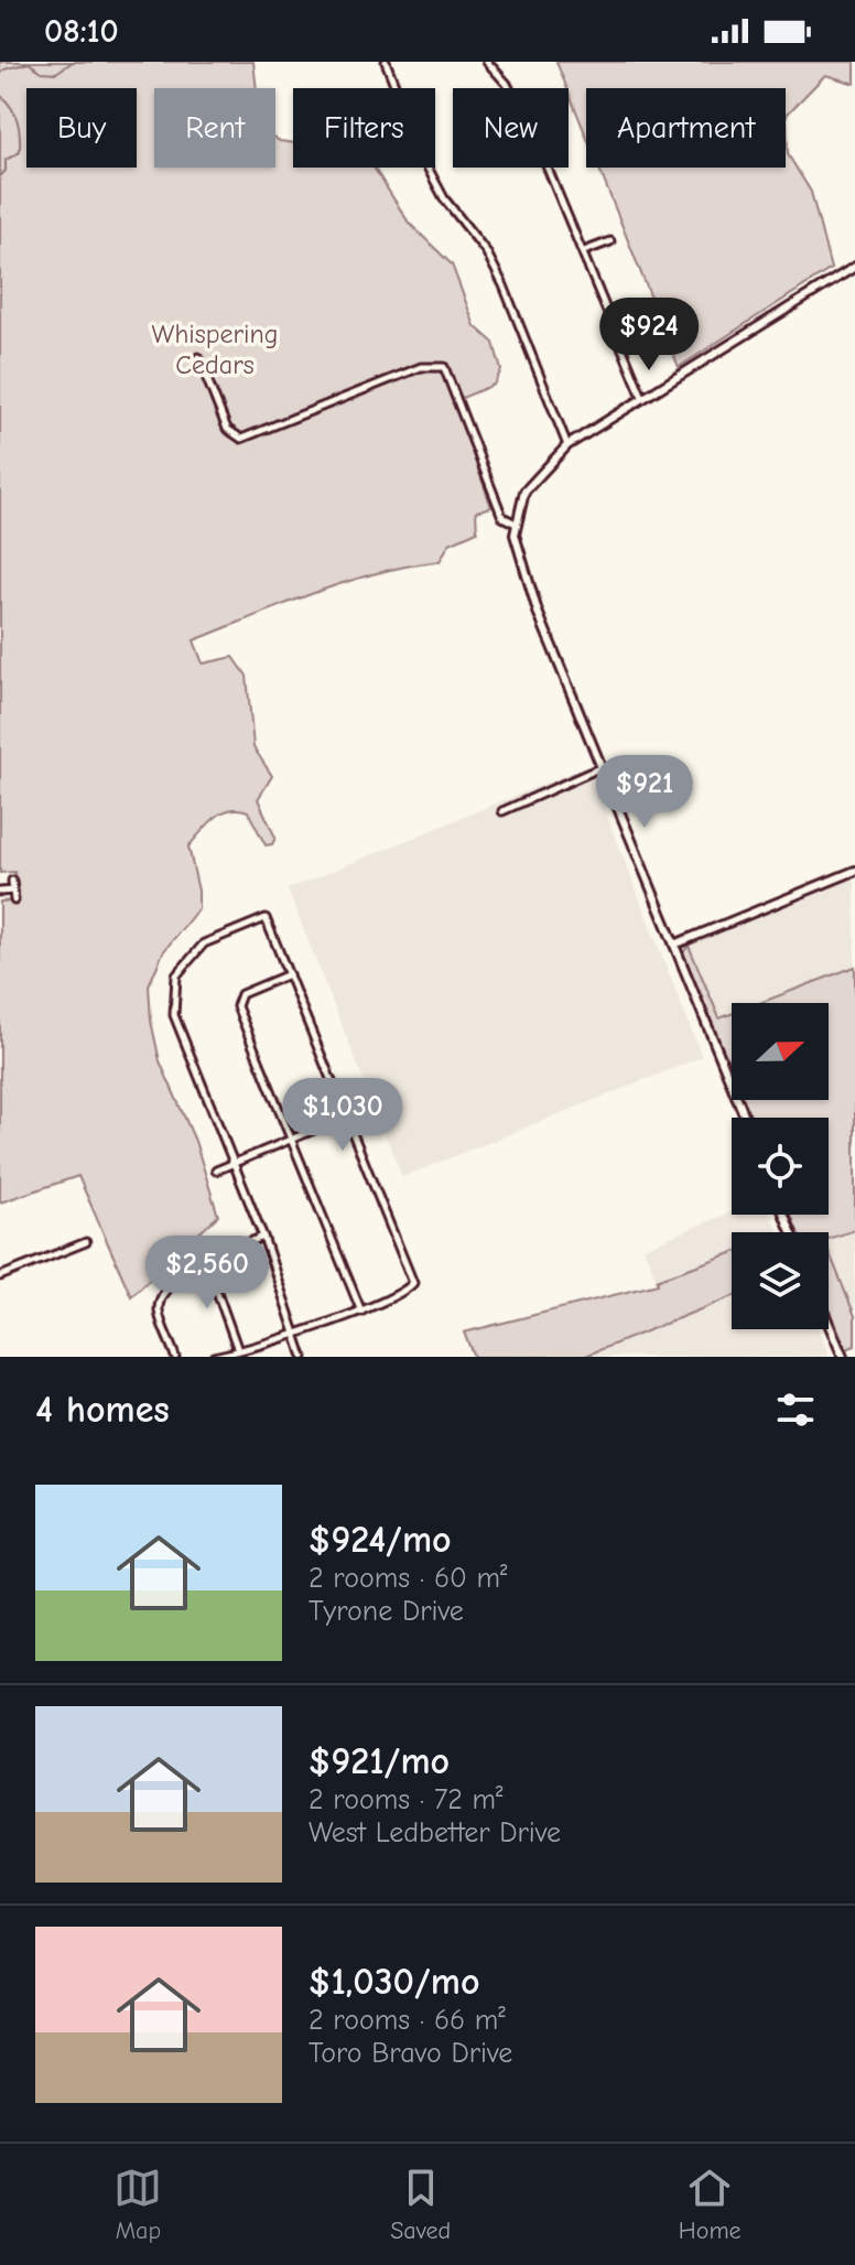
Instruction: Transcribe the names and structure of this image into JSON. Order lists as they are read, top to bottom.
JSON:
{
  "parks": ["Whispering Cedars"],
  "north": "right",
  "page": {
    "status": "08:10",
    "chip": [
      "Buy",
      "Rent",
      "Filters",
      "New",
      "Apartment"
    ],
    "price": [
      "$924",
      "$921",
      "$1,030",
      "$2,560"
    ],
    "heading": "4 homes",
    "list": [
      {
        "name": "$924/mo",
        "note": "2 rooms · 60 m² · Tyrone Drive"
      },
      {
        "name": "$921/mo",
        "note": "2 rooms · 72 m² · West Ledbetter Drive"
      },
      {
        "name": "$1,030/mo",
        "note": "2 rooms · 66 m² · Toro Bravo Drive"
      }
    ],
    "tabs": ["Map", "Saved", "Home"]
  }
}
